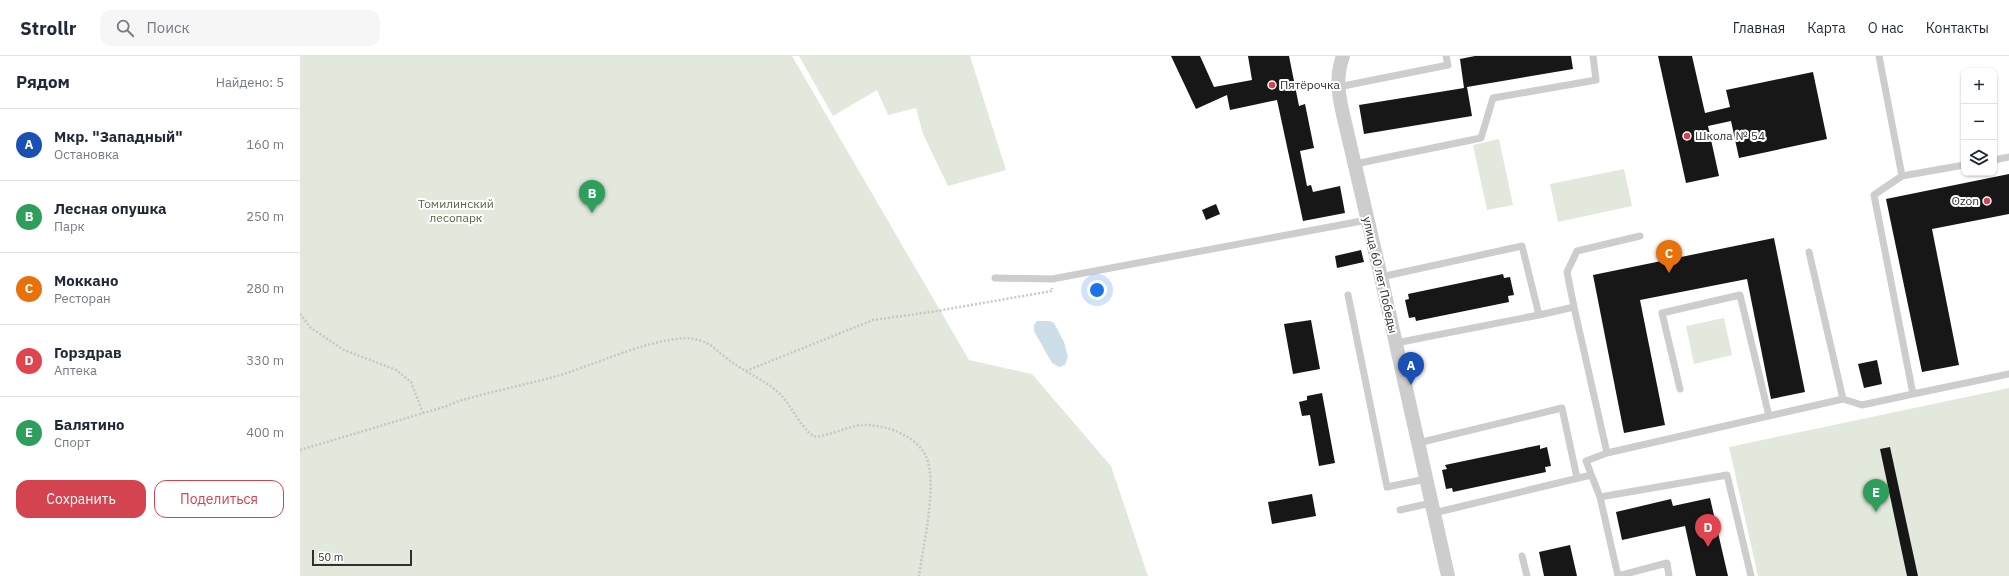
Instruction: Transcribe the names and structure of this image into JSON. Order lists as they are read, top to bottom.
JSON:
{
  "streets": {
    "street": ["улица 60 лет Победы"]
  },
  "parks": ["Томилинский лесопарк"],
  "places": ["Пятёрочка", "Школа № 54", "Ozon"],
  "scale_bar": "50 m",
  "page": {
    "header": "Strollr",
    "search": "Поиск",
    "nav": [
      "Главная",
      "Карта",
      "О нас",
      "Контакты"
    ],
    "heading": ["Рядом", "Найдено: 5"],
    "map_buttons": ["+", "−"],
    "list": [
      {
        "mark": "A",
        "name": "Мкр. \"Западный\"",
        "note": "Остановка",
        "value": "160 m"
      },
      {
        "mark": "B",
        "name": "Лесная опушка",
        "note": "Парк",
        "value": "250 m"
      },
      {
        "mark": "C",
        "name": "Моккано",
        "note": "Ресторан",
        "value": "280 m"
      },
      {
        "mark": "D",
        "name": "Горздрав",
        "note": "Аптека",
        "value": "330 m"
      },
      {
        "mark": "E",
        "name": "Балятино",
        "note": "Спорт",
        "value": "400 m"
      }
    ],
    "pins": [
      "B",
      "C",
      "A",
      "E",
      "D"
    ],
    "buttons": ["Сохранить", "Поделиться"],
    "scale": "50 m"
  }
}
